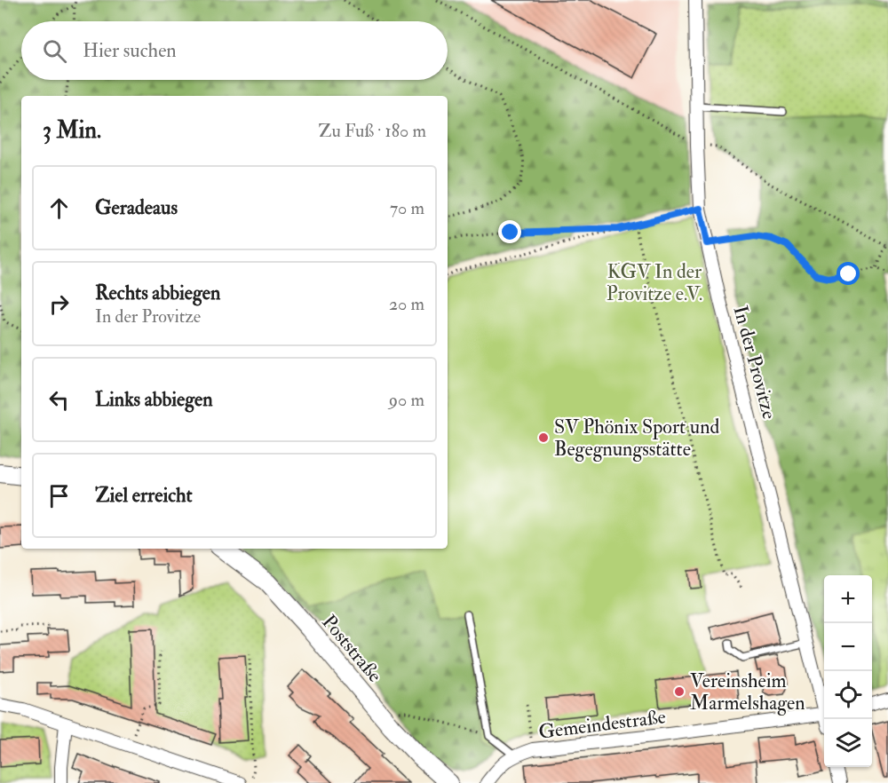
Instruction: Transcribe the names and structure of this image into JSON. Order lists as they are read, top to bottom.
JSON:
{
  "streets": {
    "street": ["In der Provitze", "Poststraße", "Gemeindestraße"]
  },
  "parks": ["KGV In der Provitze e.V."],
  "places": ["SV Phönix Sport und Begegnungsstätte", "Vereinsheim Marmelshagen"],
  "page": {
    "search": "Hier suchen",
    "heading": ["3 Min.", "Zu Fuß · 180 m"],
    "list": [
      ["Geradeaus", "70 m"],
      ["Rechts abbiegen", "In der Provitze", "20 m"],
      ["Links abbiegen", "90 m"],
      "Ziel erreicht"
    ],
    "map_buttons": ["+", "−"]
  }
}
